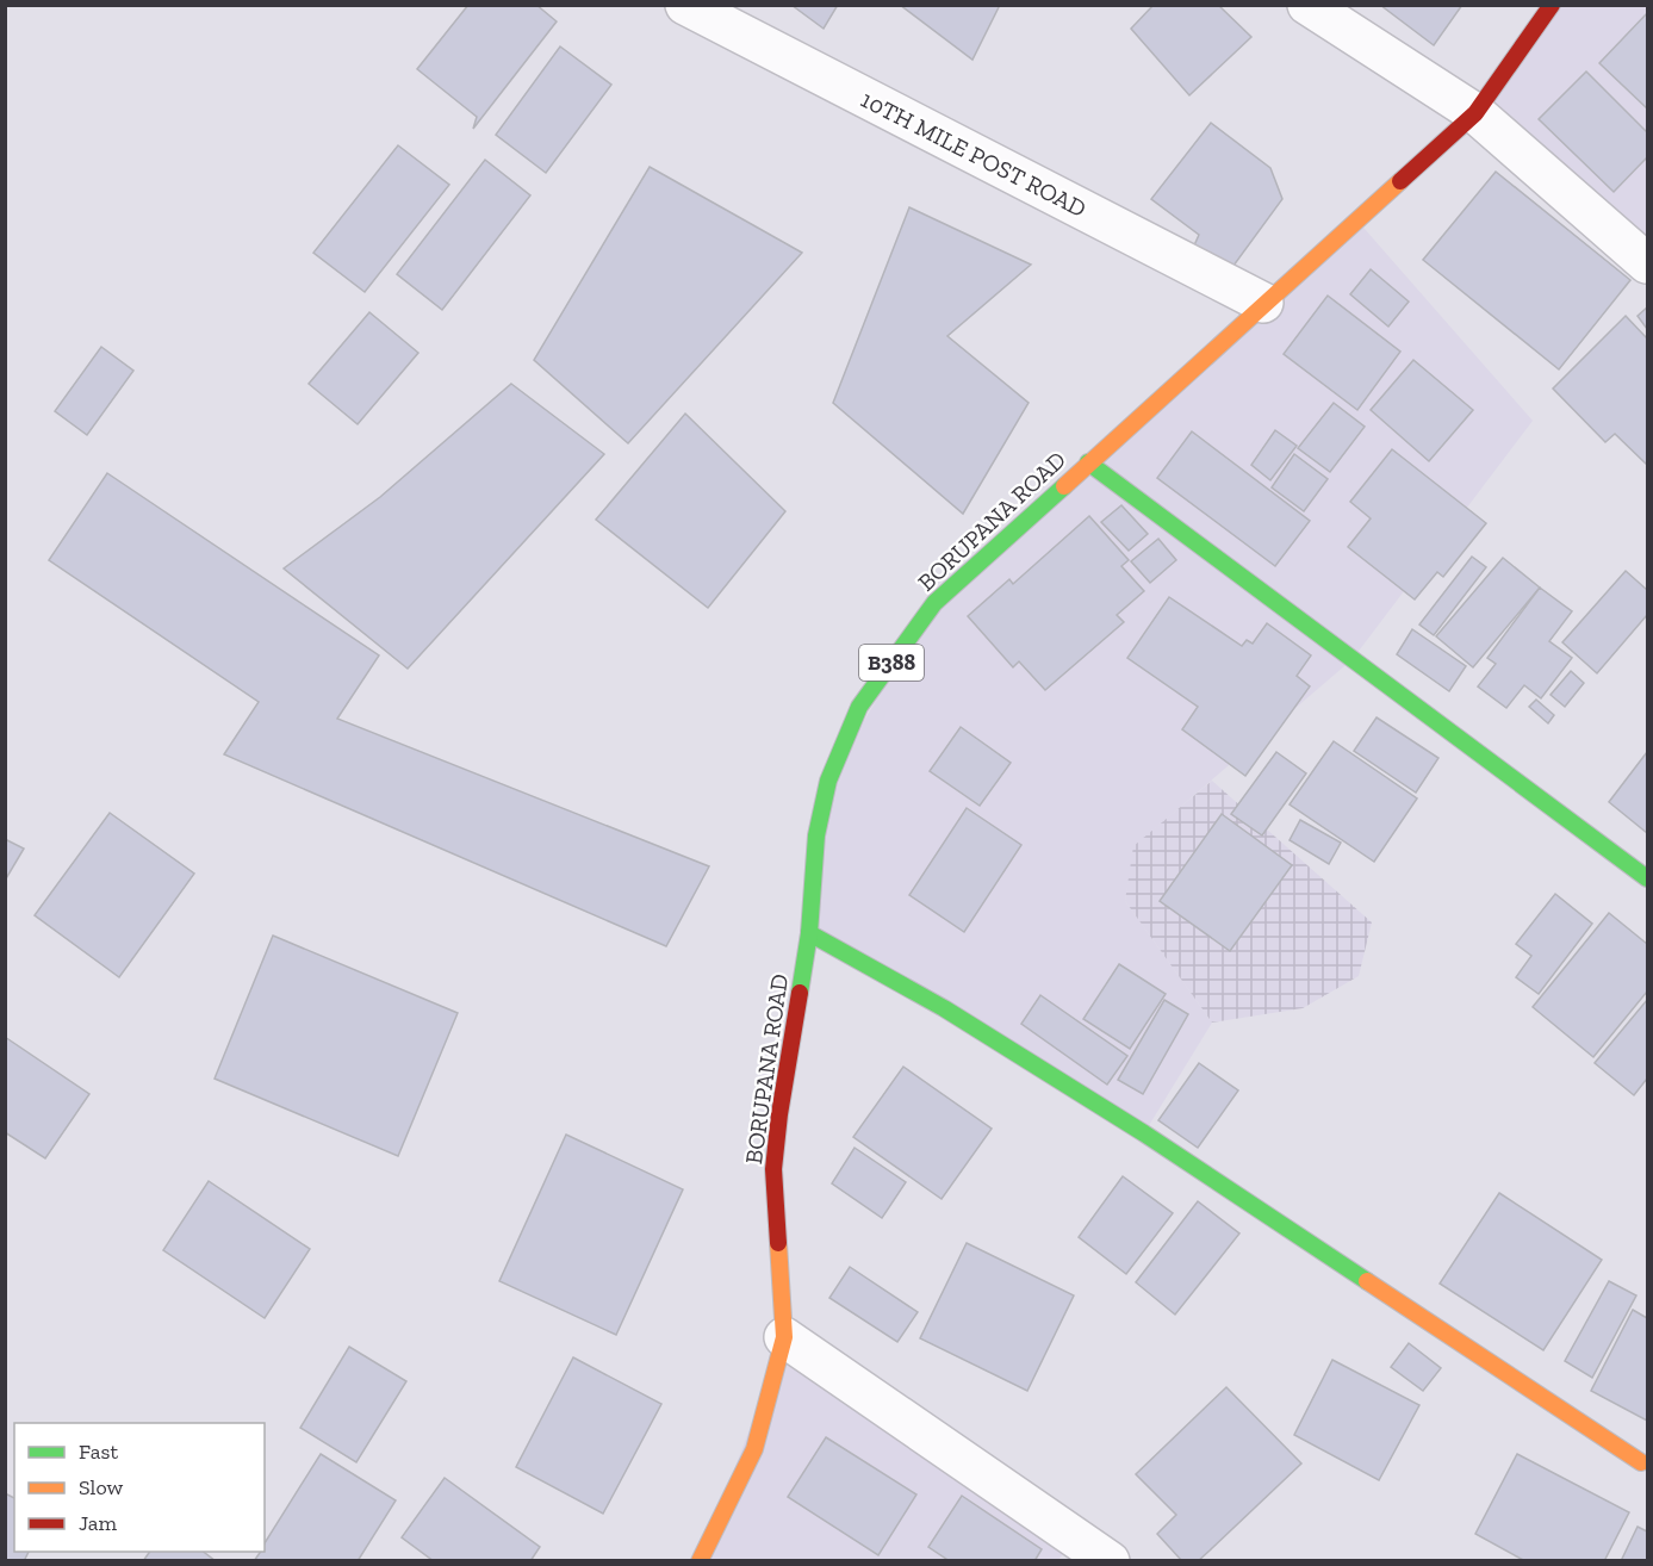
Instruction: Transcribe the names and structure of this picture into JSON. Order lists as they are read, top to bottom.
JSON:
{
  "streets": {
    "main road": ["BORUPANA ROAD", "B388"],
    "street": ["10TH MILE POST ROAD"]
  },
  "crossings": [
    ["10TH MILE POST ROAD", "BORUPANA ROAD"]
  ],
  "legend": ["Fast", "Slow", "Jam"]
}
